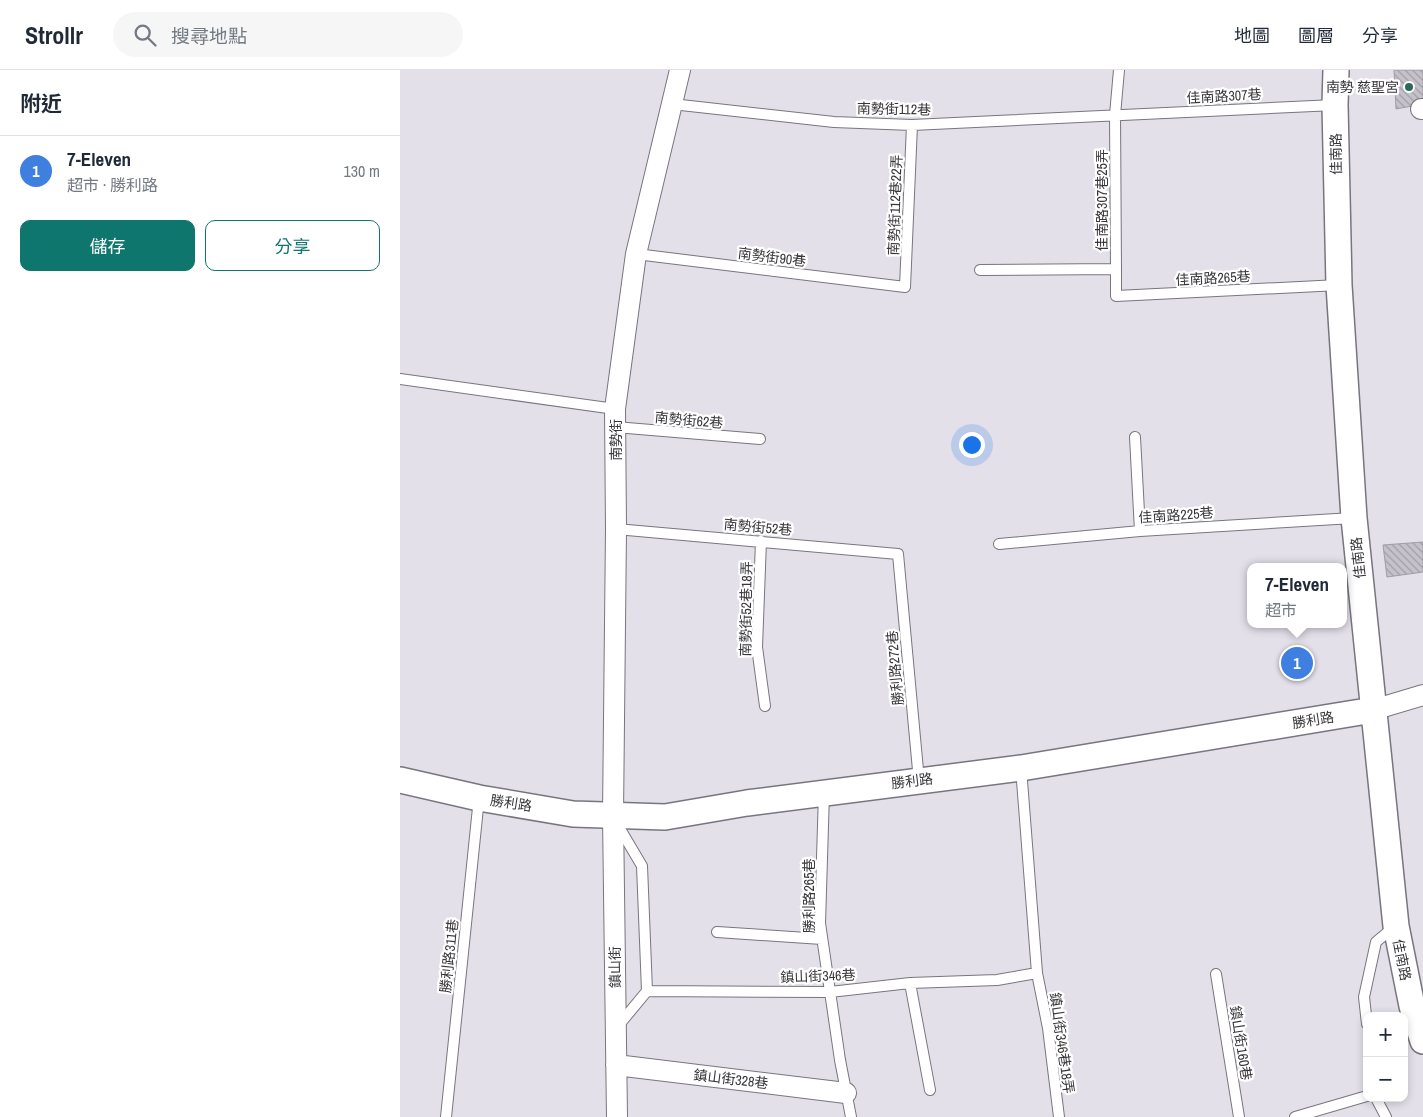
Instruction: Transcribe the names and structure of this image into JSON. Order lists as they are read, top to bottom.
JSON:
{
  "streets": {
    "street": [
      "佳南路",
      "南勢街",
      "勝利路",
      "鎮山街",
      "鎮山街328巷"
    ],
    "lane": [
      "佳南路307巷",
      "南勢街112巷",
      "佳南路307巷25弄",
      "南勢街112巷22弄",
      "南勢街90巷",
      "佳南路265巷",
      "南勢街62巷",
      "佳南路225巷",
      "南勢街52巷",
      "南勢街52巷18弄",
      "勝利路272巷",
      "勝利路265巷",
      "勝利路311巷",
      "鎮山街346巷",
      "鎮山街346巷18弄",
      "鎮山街160巷"
    ]
  },
  "crossings": [
    ["佳南路307巷", "南勢街112巷"],
    ["佳南路307巷", "佳南路"],
    ["佳南路307巷", "佳南路307巷25弄"],
    ["南勢街112巷", "佳南路307巷25弄"],
    ["南勢街112巷", "南勢街112巷22弄"],
    ["南勢街112巷", "南勢街"],
    ["佳南路", "佳南路265巷"],
    ["佳南路", "佳南路225巷"],
    ["佳南路", "勝利路"],
    ["佳南路307巷25弄", "佳南路265巷"],
    ["南勢街112巷22弄", "南勢街90巷"],
    ["南勢街90巷", "南勢街"],
    ["南勢街62巷", "南勢街"],
    ["南勢街", "南勢街52巷"],
    ["南勢街", "勝利路"],
    ["南勢街", "鎮山街"],
    ["南勢街52巷", "南勢街52巷18弄"],
    ["南勢街52巷", "勝利路272巷"],
    ["勝利路272巷", "勝利路"],
    ["勝利路", "勝利路265巷"],
    ["勝利路", "勝利路311巷"],
    ["勝利路", "鎮山街"],
    ["勝利路", "鎮山街346巷18弄"],
    ["勝利路265巷", "鎮山街346巷"],
    ["勝利路265巷", "鎮山街328巷"],
    ["鎮山街", "鎮山街328巷"],
    ["鎮山街346巷", "鎮山街346巷18弄"]
  ],
  "places": ["南勢 慈聖宮"],
  "page": {
    "header": "Strollr",
    "search": "搜尋地點",
    "nav": ["地圖", "圖層", "分享"],
    "heading": "附近",
    "list": [
      {
        "mark": "1",
        "name": "7-Eleven",
        "note": "超市 · 勝利路",
        "value": "130 m"
      }
    ],
    "buttons": ["儲存", "分享"],
    "popup": ["7-Eleven", "超市"],
    "pins": "1",
    "map_buttons": ["+", "−"]
  }
}
